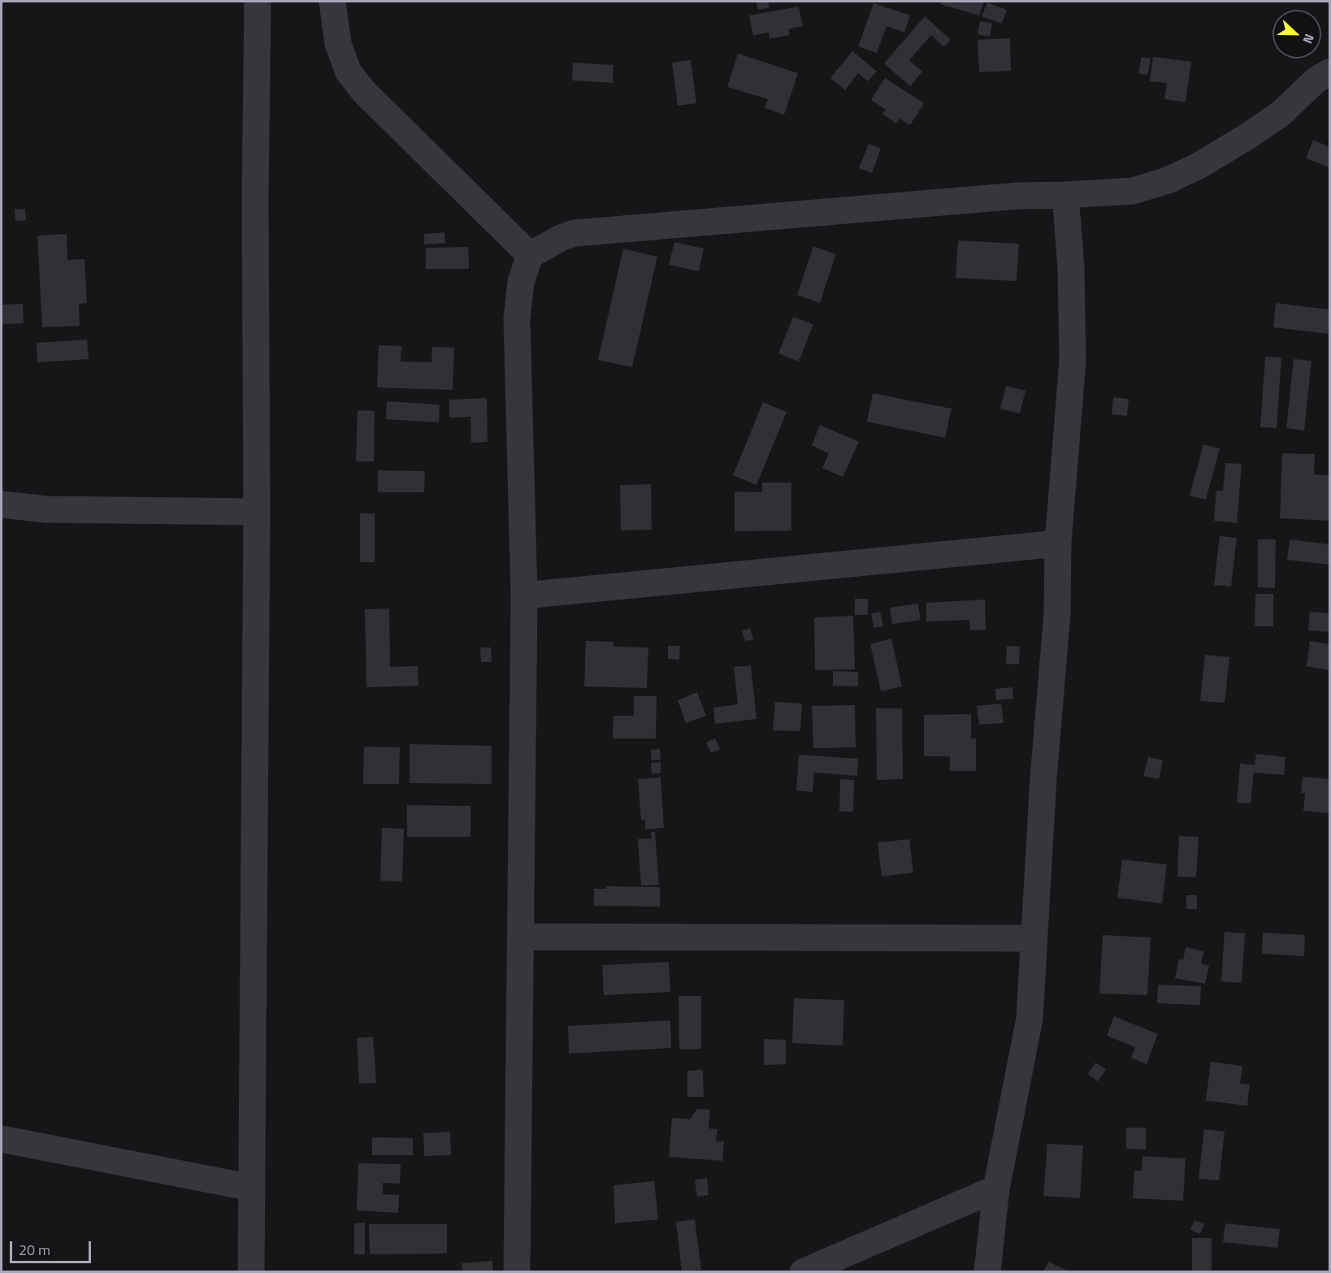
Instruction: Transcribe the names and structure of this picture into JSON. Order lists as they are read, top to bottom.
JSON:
{
  "scale_bar": "20 m",
  "north": "right"
}
